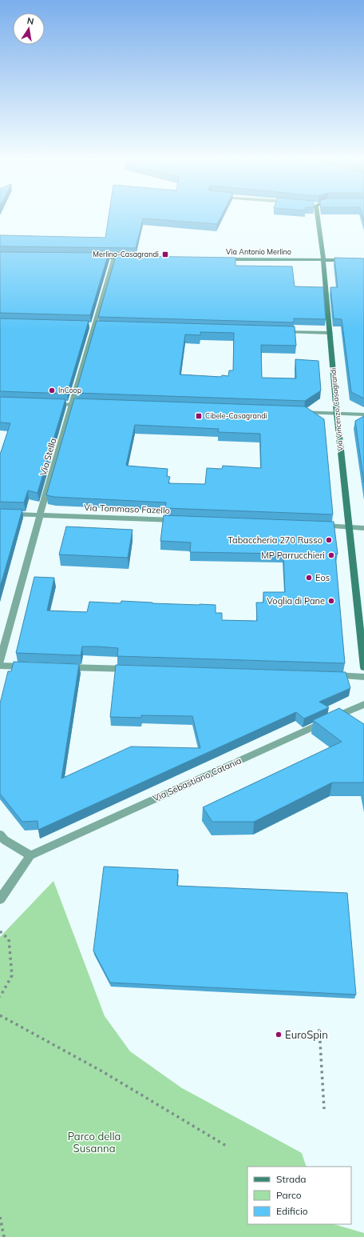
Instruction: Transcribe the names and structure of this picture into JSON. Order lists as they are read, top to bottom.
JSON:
{
  "streets": {
    "main road": ["Via Antonio Merlino", "Via Vincenzo Casagrandi"],
    "street": ["Via Stella", "Via Tommaso Fazello", "Via Sebastiano Catania"]
  },
  "crossings": [
    ["Via Antonio Merlino", "Via Vincenzo Casagrandi"],
    ["Via Stella", "Via Tommaso Fazello"]
  ],
  "parks": ["Parco della Susanna"],
  "places": {
    "transit": ["Merlino-Casagrandi", "Cibele-Casagrandi"],
    "other": [
      "InCoop",
      "Tabaccheria 270 Russo",
      "MP Parrucchieri",
      "Eos",
      "Voglia di Pane",
      "EuroSpin"
    ]
  },
  "legend": ["Strada", "Parco", "Edificio"],
  "north": "top"
}
